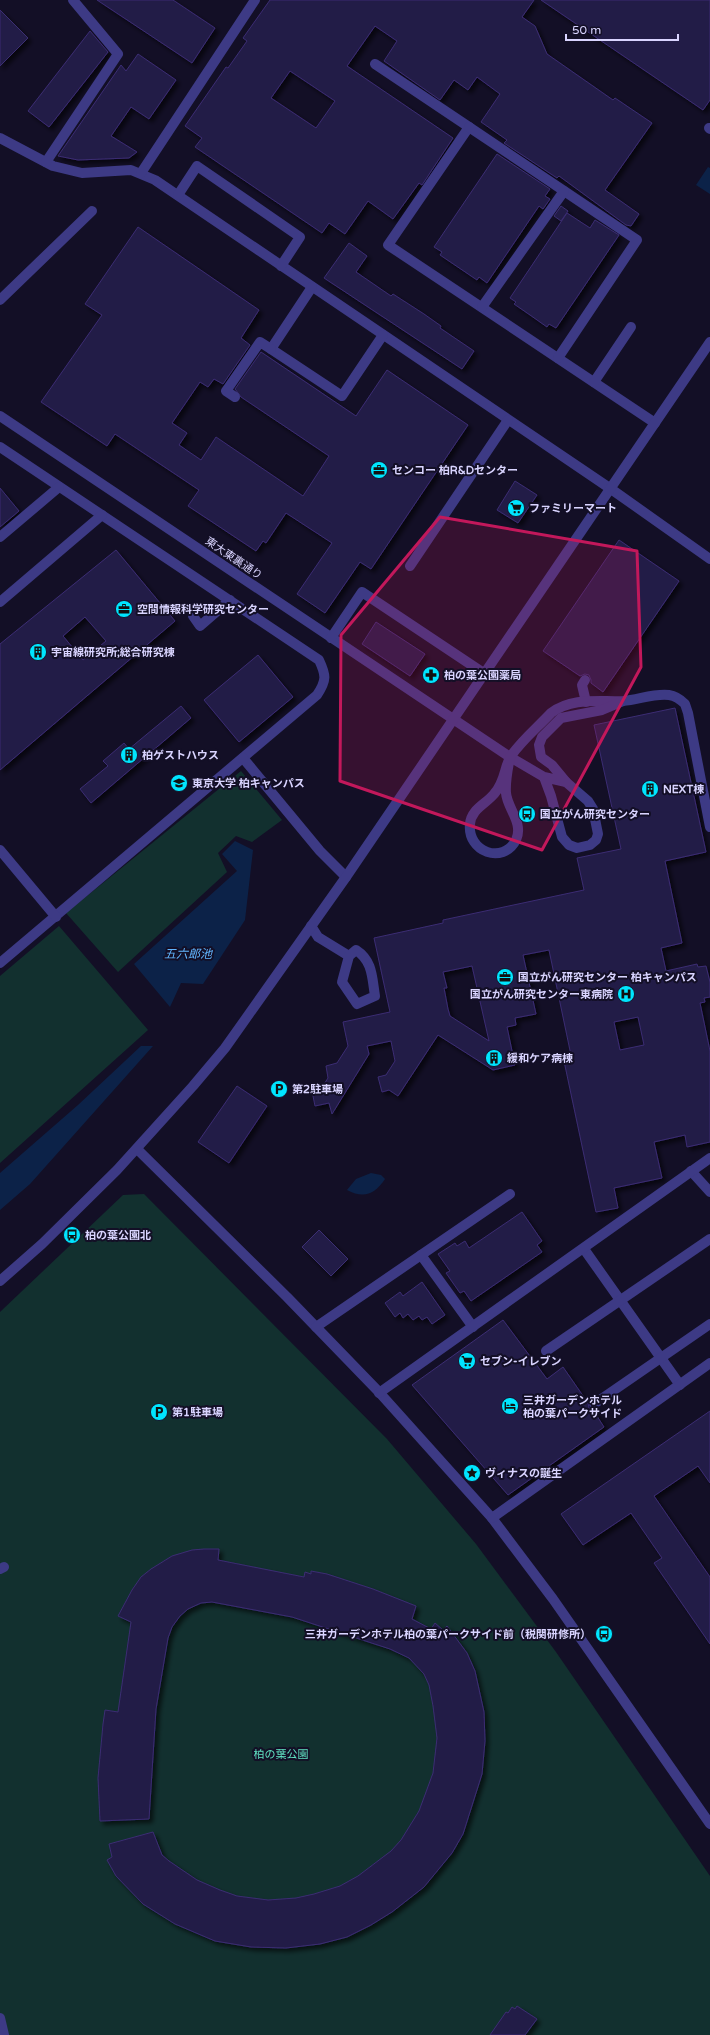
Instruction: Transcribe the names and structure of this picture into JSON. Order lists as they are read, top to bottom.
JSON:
{
  "streets": {
    "street": ["東大東裏通り"]
  },
  "water": ["五六郎池"],
  "parks": ["柏の葉公園"],
  "places": {
    "office": ["センコー 柏R&Dセンター", "空間情報科学研究センター", "国立がん研究センター 柏キャンパス"],
    "supermarket": ["ファミリーマート", "セブン-イレブン"],
    "building": [
      "宇宙線研究所;総合研究棟",
      "柏ゲストハウス",
      "NEXT棟",
      "緩和ケア病棟"
    ],
    "pharmacy": ["柏の葉公園薬局"],
    "school or university": ["東京大学 柏キャンパス"],
    "bus stop": ["国立がん研究センター", "柏の葉公園北", "三井ガーデンホテル柏の葉パークサイド前（税関研修所）"],
    "hospital": ["国立がん研究センター東病院"],
    "parking": ["第2駐車場", "第1駐車場"],
    "hotel": ["三井ガーデンホテル 柏の葉パークサイド"],
    "place": ["ヴィナスの誕生"]
  },
  "scale_bar": "50 m"
}
